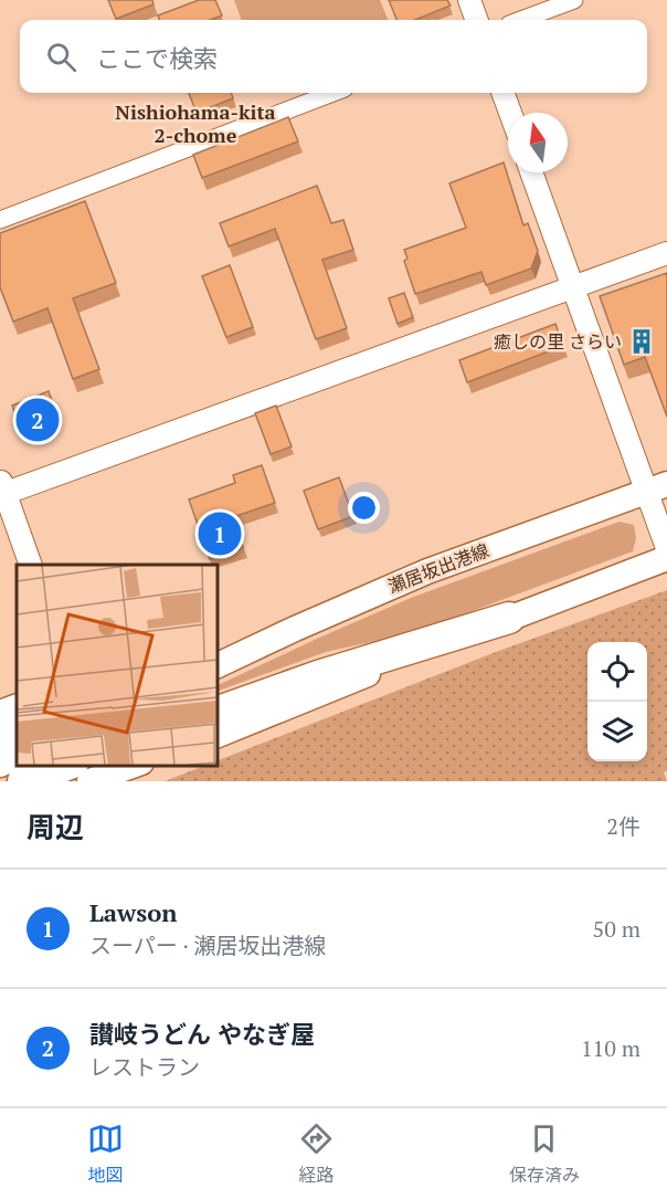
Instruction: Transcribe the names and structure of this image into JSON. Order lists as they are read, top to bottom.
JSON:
{
  "streets": {
    "main road": ["瀬居坂出港線"]
  },
  "districts": ["Nishiohama-kita 2-chome"],
  "places": {
    "building": ["癒しの里 さらい"]
  },
  "north": "top",
  "page": {
    "search": "ここで検索",
    "pins": ["2", "1"],
    "heading": ["周辺", "2件"],
    "list": [
      {
        "mark": "1",
        "name": "Lawson",
        "note": "スーパー · 瀬居坂出港線",
        "value": "50 m"
      },
      {
        "mark": "2",
        "name": "讃岐うどん やなぎ屋",
        "note": "レストラン",
        "value": "110 m"
      }
    ],
    "nav": ["地図", "経路", "保存済み"]
  }
}
